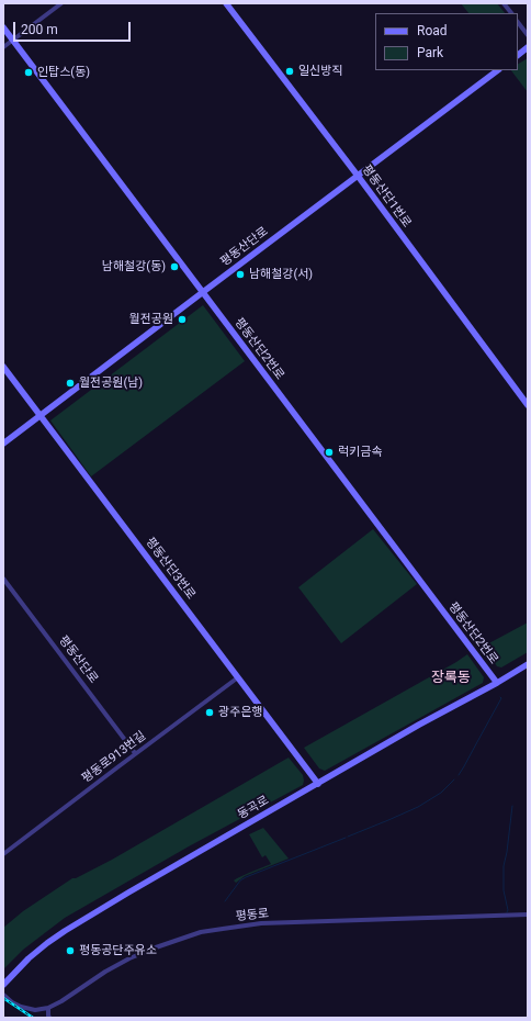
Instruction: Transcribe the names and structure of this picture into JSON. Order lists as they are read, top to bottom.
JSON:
{
  "streets": {
    "street": [
      "평동산단1번로",
      "평동산단로",
      "평동산단2번로",
      "평동산단3번로",
      "평동로913번길",
      "동곡로",
      "평동로"
    ]
  },
  "crossings": [
    ["평동산단1번로", "평동산단로"],
    ["평동산단로", "평동산단2번로"],
    ["평동산단로", "평동산단3번로"],
    ["평동산단로", "평동로913번길"],
    ["평동산단2번로", "동곡로"],
    ["평동산단3번로", "평동로913번길"],
    ["평동산단3번로", "동곡로"]
  ],
  "districts": ["장록동"],
  "places": [
    "일신방직",
    "인탑스(동)",
    "남해철강(동)",
    "남해철강(서)",
    "월전공원",
    "월전공원(남)",
    "럭키금속",
    "광주은행",
    "평동공단주유소"
  ],
  "legend": ["Road", "Park"],
  "scale_bar": "200 m"
}
